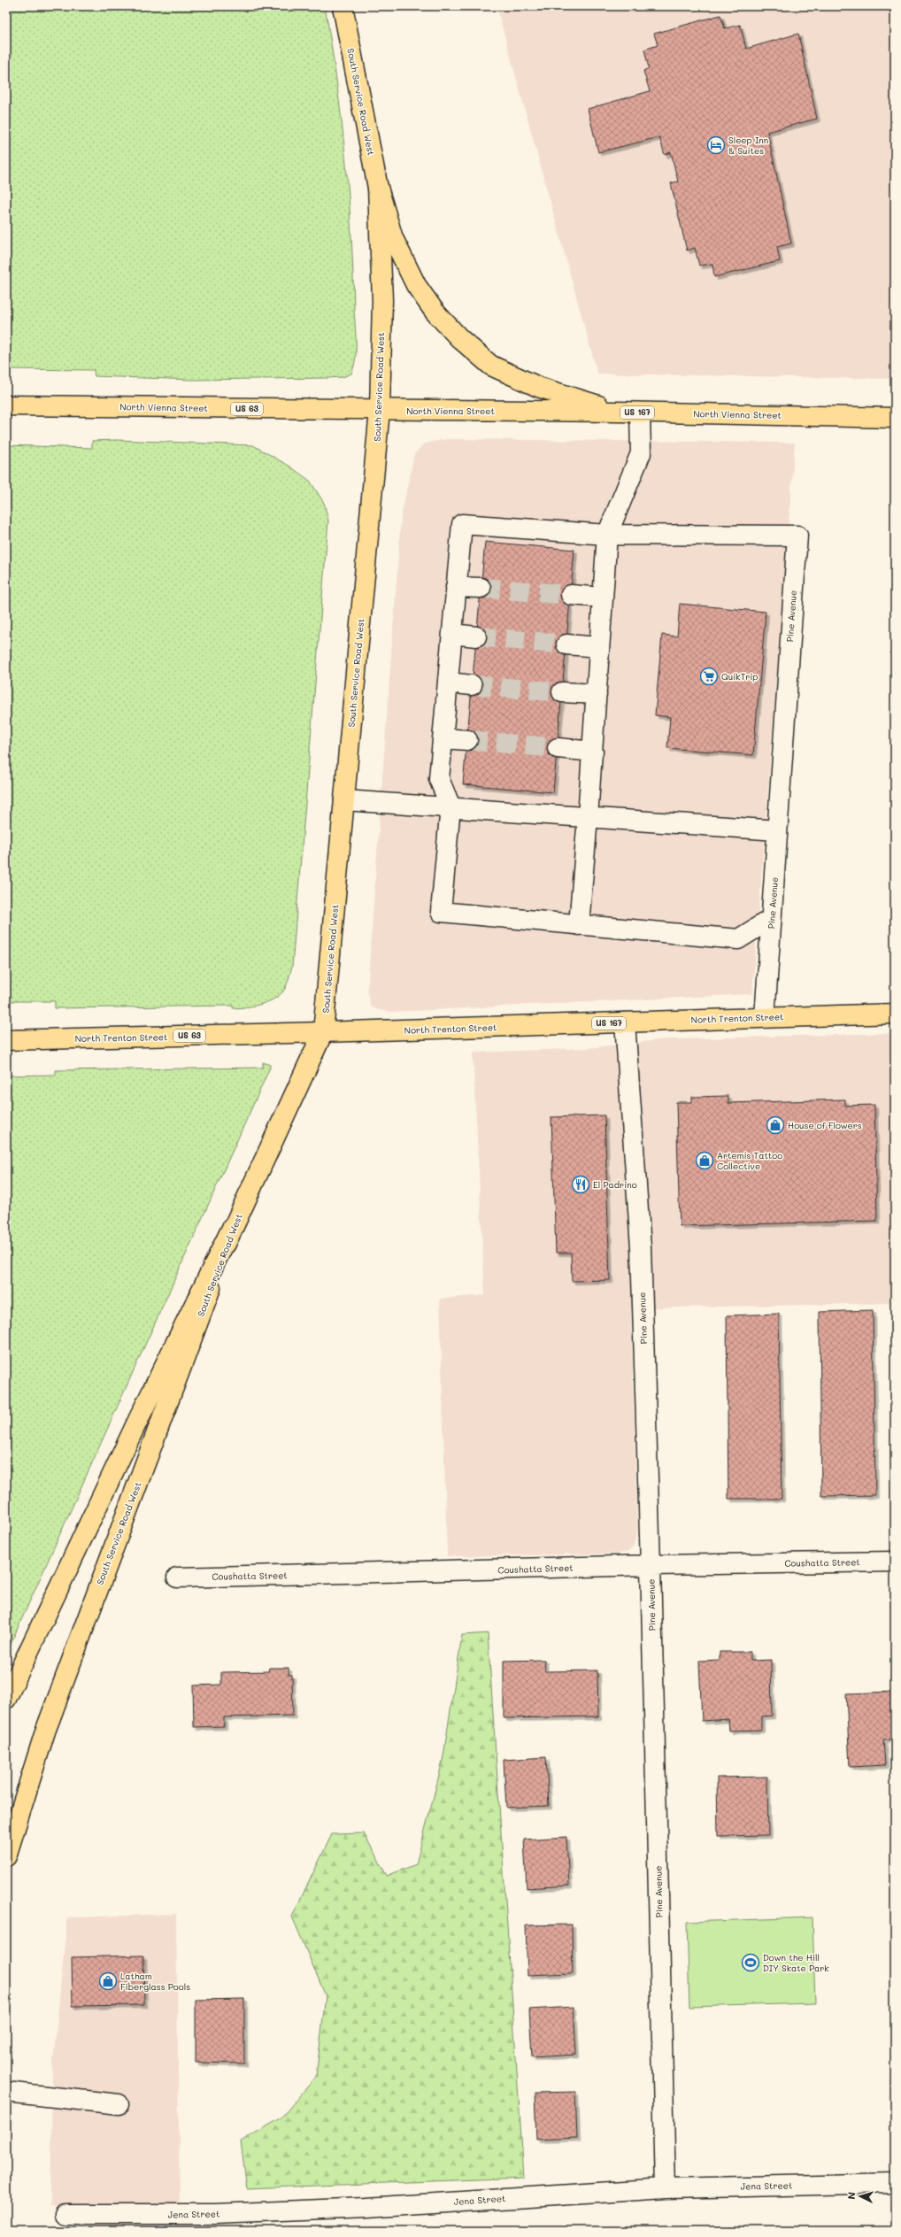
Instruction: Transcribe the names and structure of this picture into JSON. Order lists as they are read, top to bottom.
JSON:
{
  "streets": {
    "main road": [
      "South Service Road West",
      "North Vienna Street",
      "US 63",
      "US 167",
      "North Trenton Street"
    ],
    "street": ["Pine Avenue", "Coushatta Street", "Jena Street"]
  },
  "crossings": [
    ["South Service Road West", "North Vienna Street"],
    ["South Service Road West", "North Trenton Street"],
    ["Pine Avenue", "North Trenton Street"],
    ["Pine Avenue", "Coushatta Street"],
    ["Pine Avenue", "Jena Street"]
  ],
  "places": {
    "hotel": ["Sleep Inn & Suites"],
    "supermarket": ["QuikTrip"],
    "shop": ["House of Flowers", "Artemis Tattoo Collective", "Latham Fiberglass Pools"],
    "restaurant": ["El Padrino"],
    "sports": ["Down the Hill DIY Skate Park"]
  },
  "north": "left"
}
